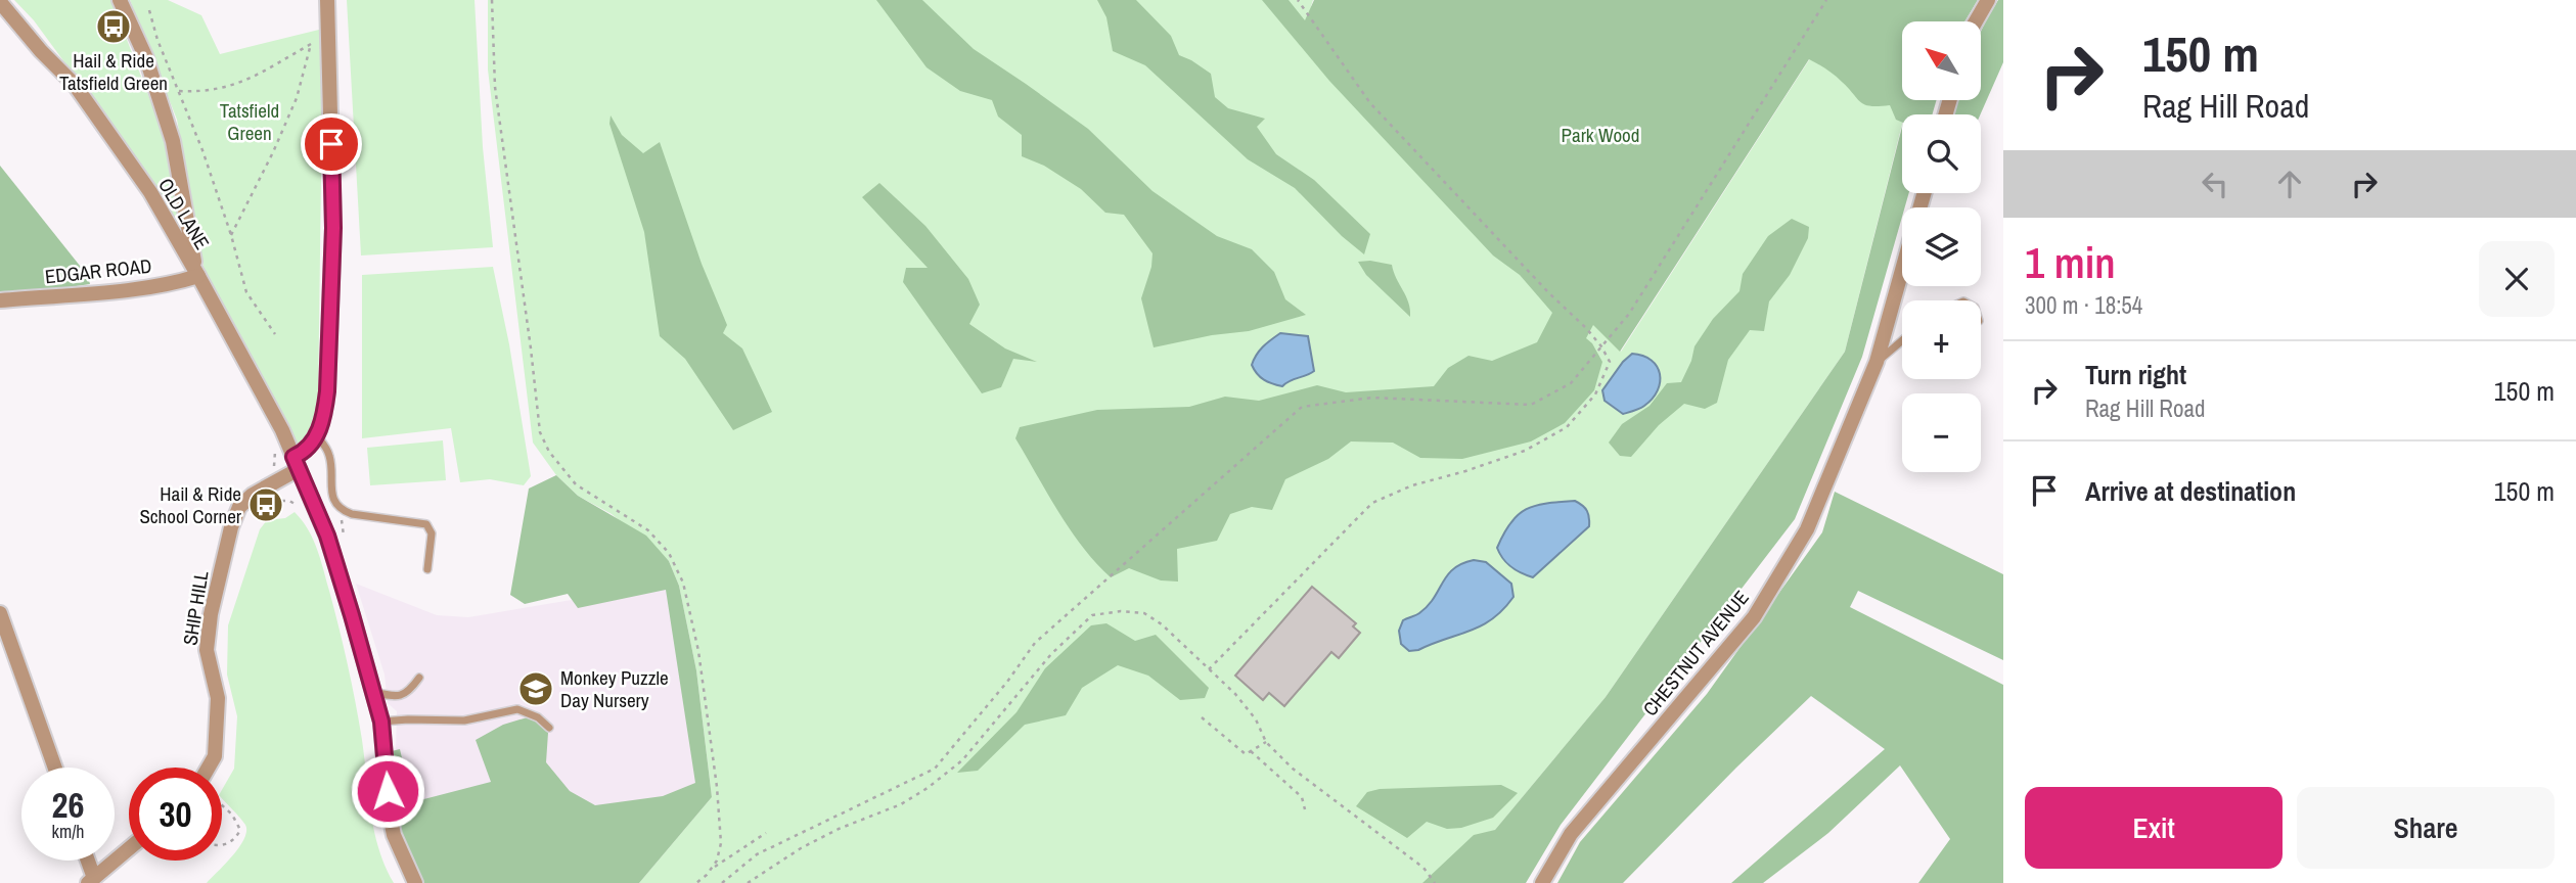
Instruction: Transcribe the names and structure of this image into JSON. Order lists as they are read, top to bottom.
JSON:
{
  "streets": {
    "street": [
      "OLD LANE",
      "EDGAR ROAD",
      "SHIP HILL",
      "CHESTNUT AVENUE"
    ]
  },
  "crossings": [
    ["OLD LANE", "EDGAR ROAD"],
    ["OLD LANE", "SHIP HILL"]
  ],
  "parks": ["Tatsfield Green", "Park Wood"],
  "places": {
    "bus stop": ["Hail & Ride Tatsfield Green", "Hail & Ride School Corner"],
    "school or university": ["Monkey Puzzle Day Nursery"]
  },
  "north": "top left",
  "page": {
    "turn": ["150 m", "Rag Hill Road"],
    "map_buttons": ["+", "−"],
    "heading": ["1 min", "300 m · 18:54"],
    "list": [
      {
        "name": "Turn right",
        "note": "Rag Hill Road",
        "value": "150 m"
      },
      {
        "name": "Arrive at destination",
        "value": "150 m"
      }
    ],
    "speed": "26 km/h",
    "limit": "30",
    "buttons": ["Exit", "Share"]
  }
}
